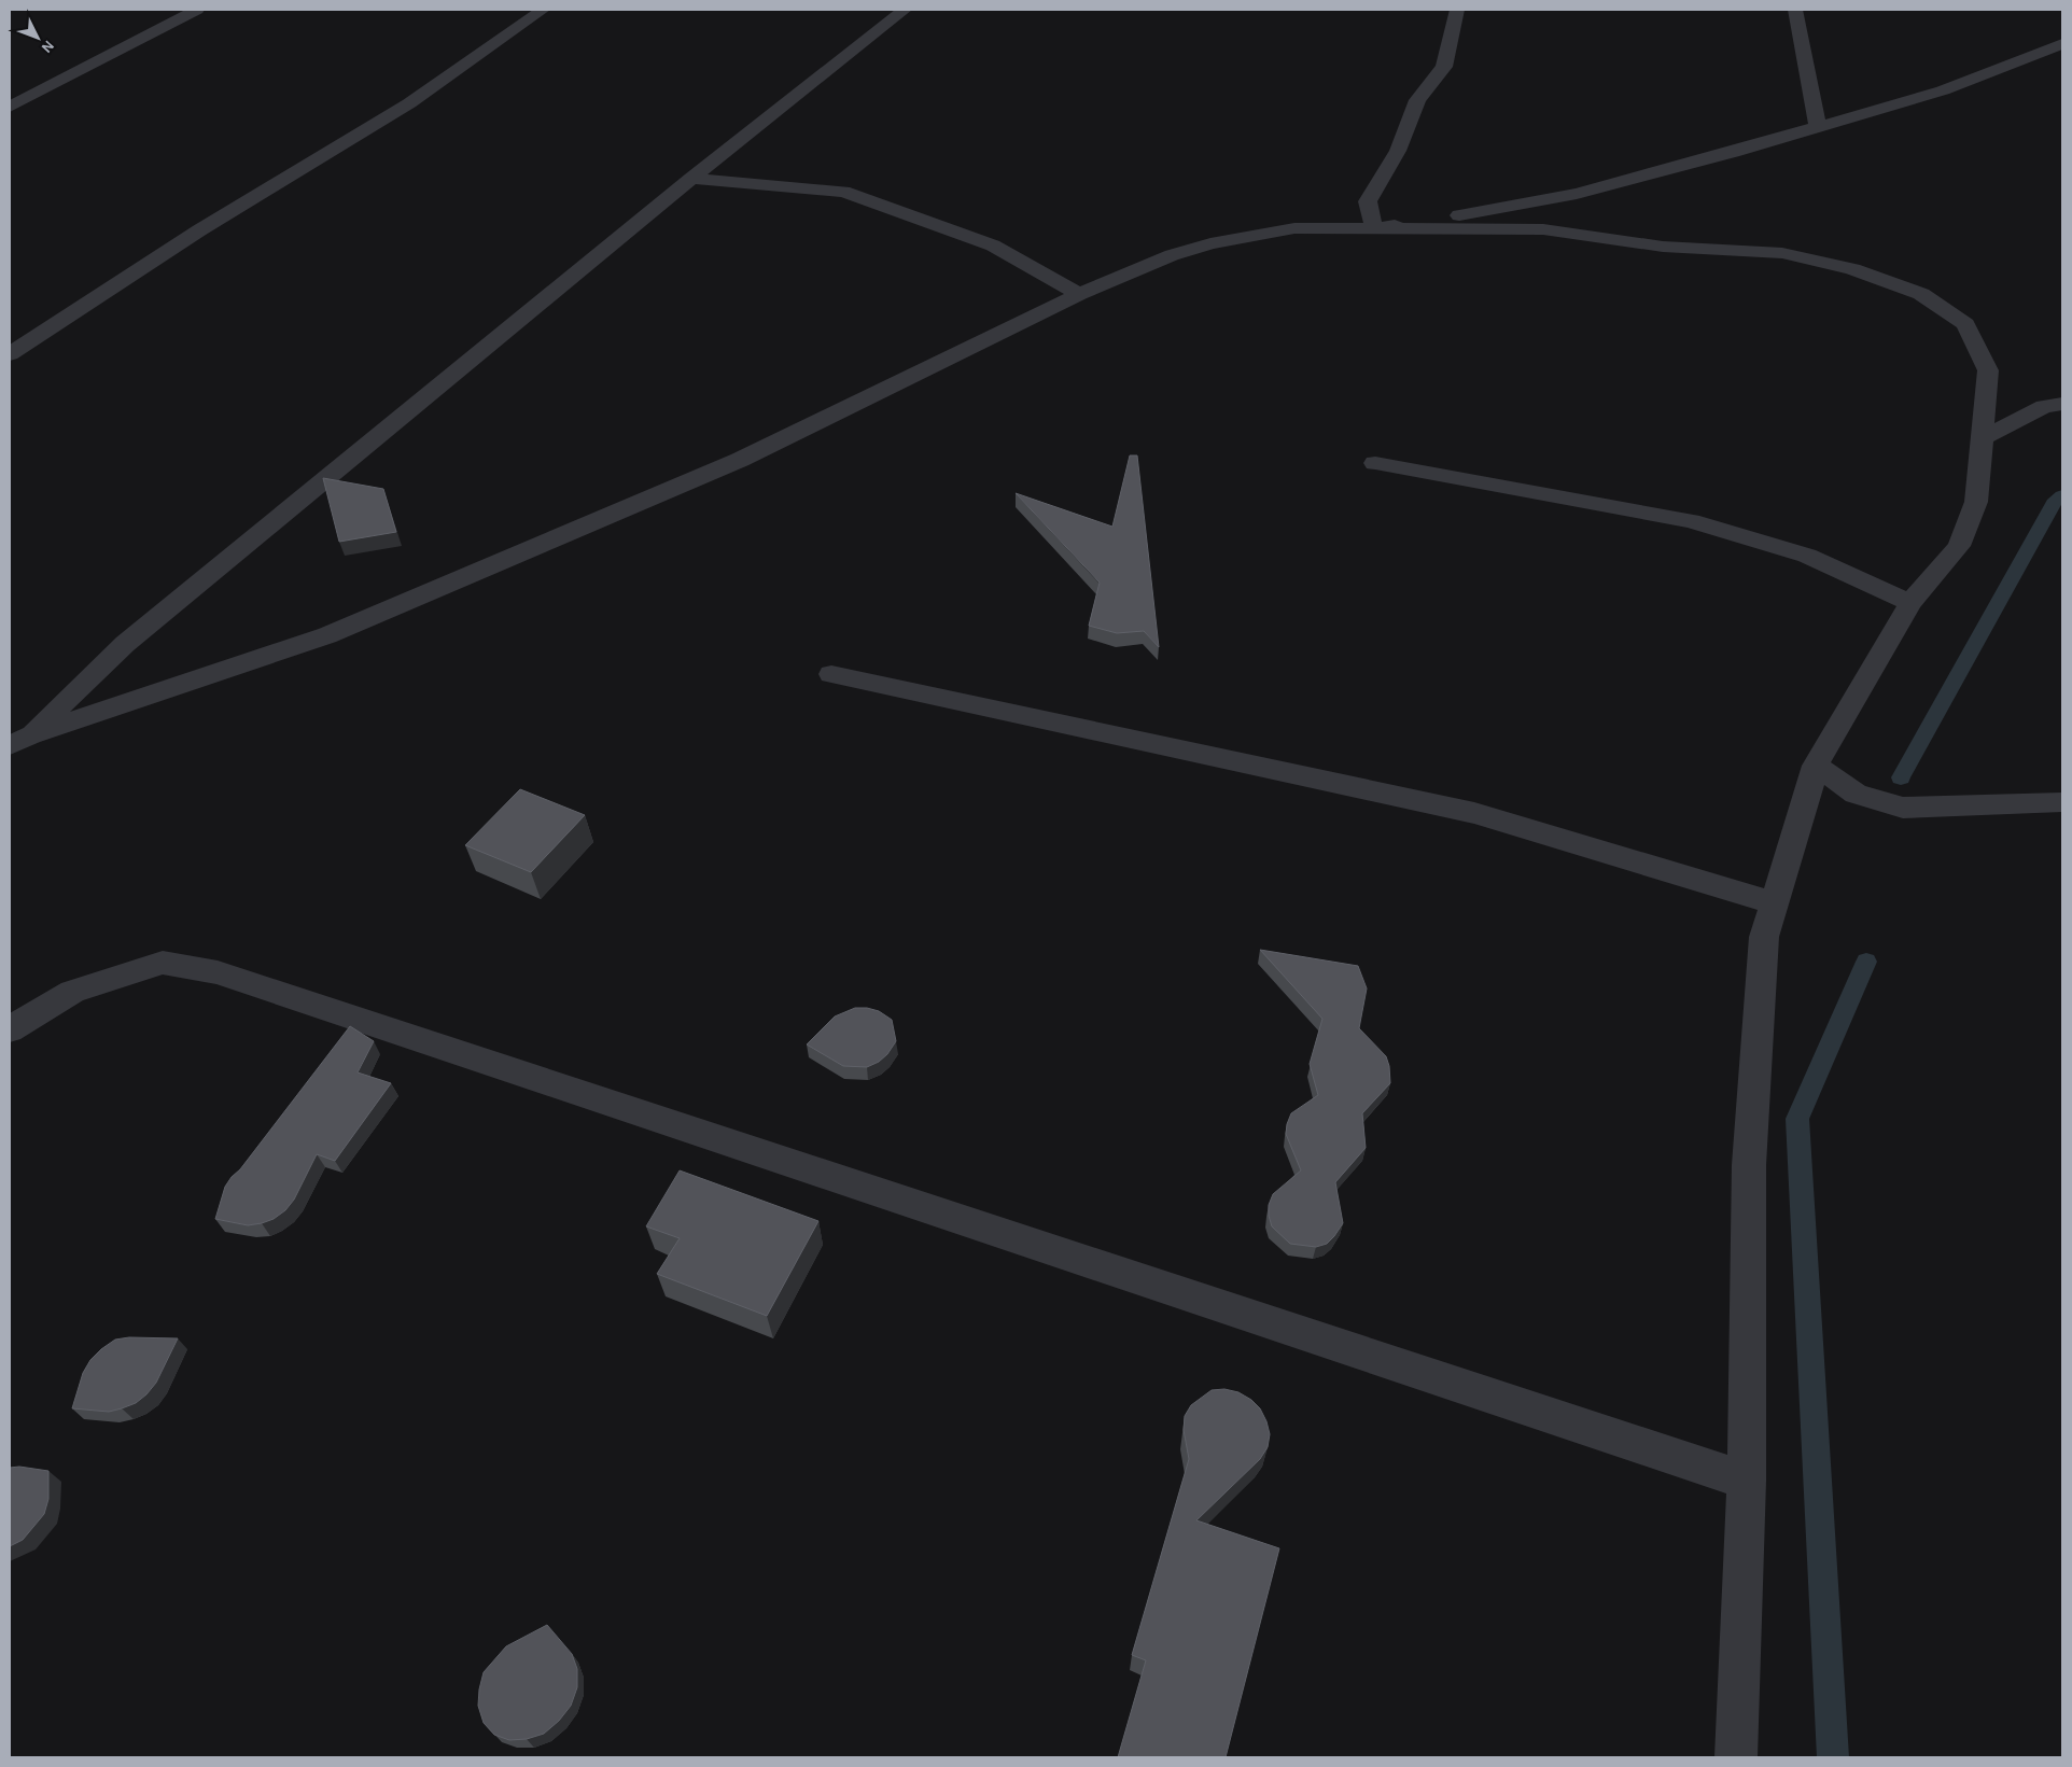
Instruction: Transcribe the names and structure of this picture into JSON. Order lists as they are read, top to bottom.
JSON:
{
  "north": "bottom right"
}
